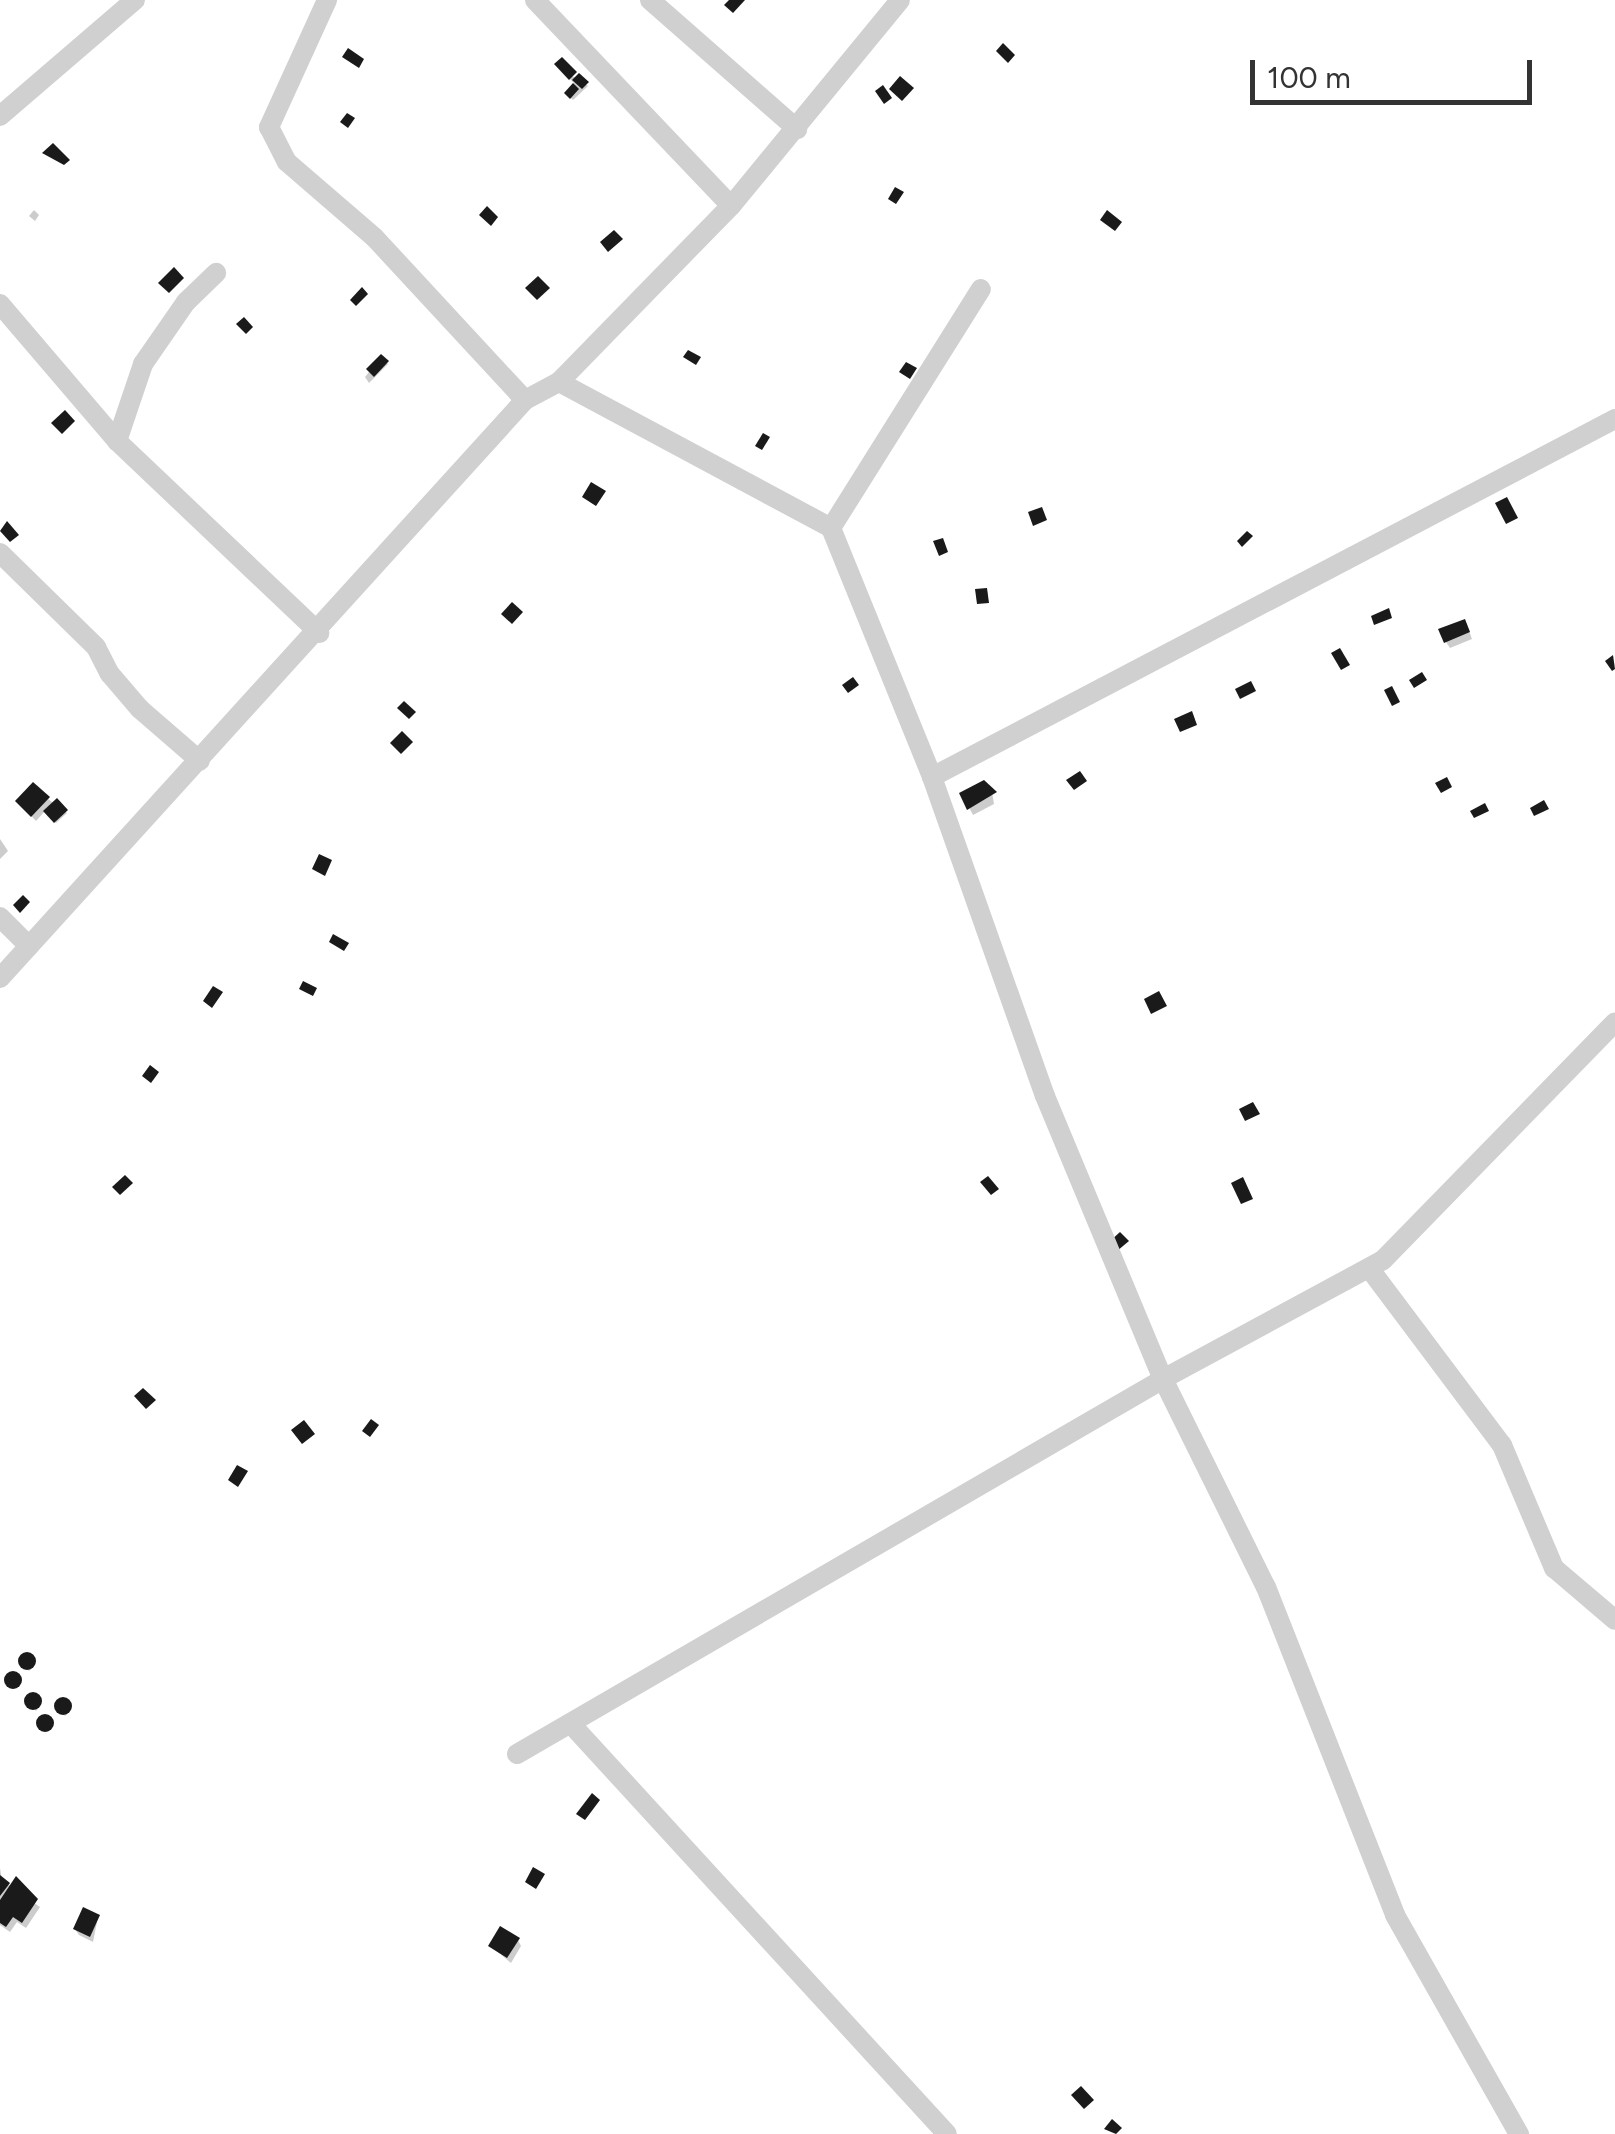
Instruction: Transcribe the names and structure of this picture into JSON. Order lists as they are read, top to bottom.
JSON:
{
  "scale_bar": "100 m"
}
